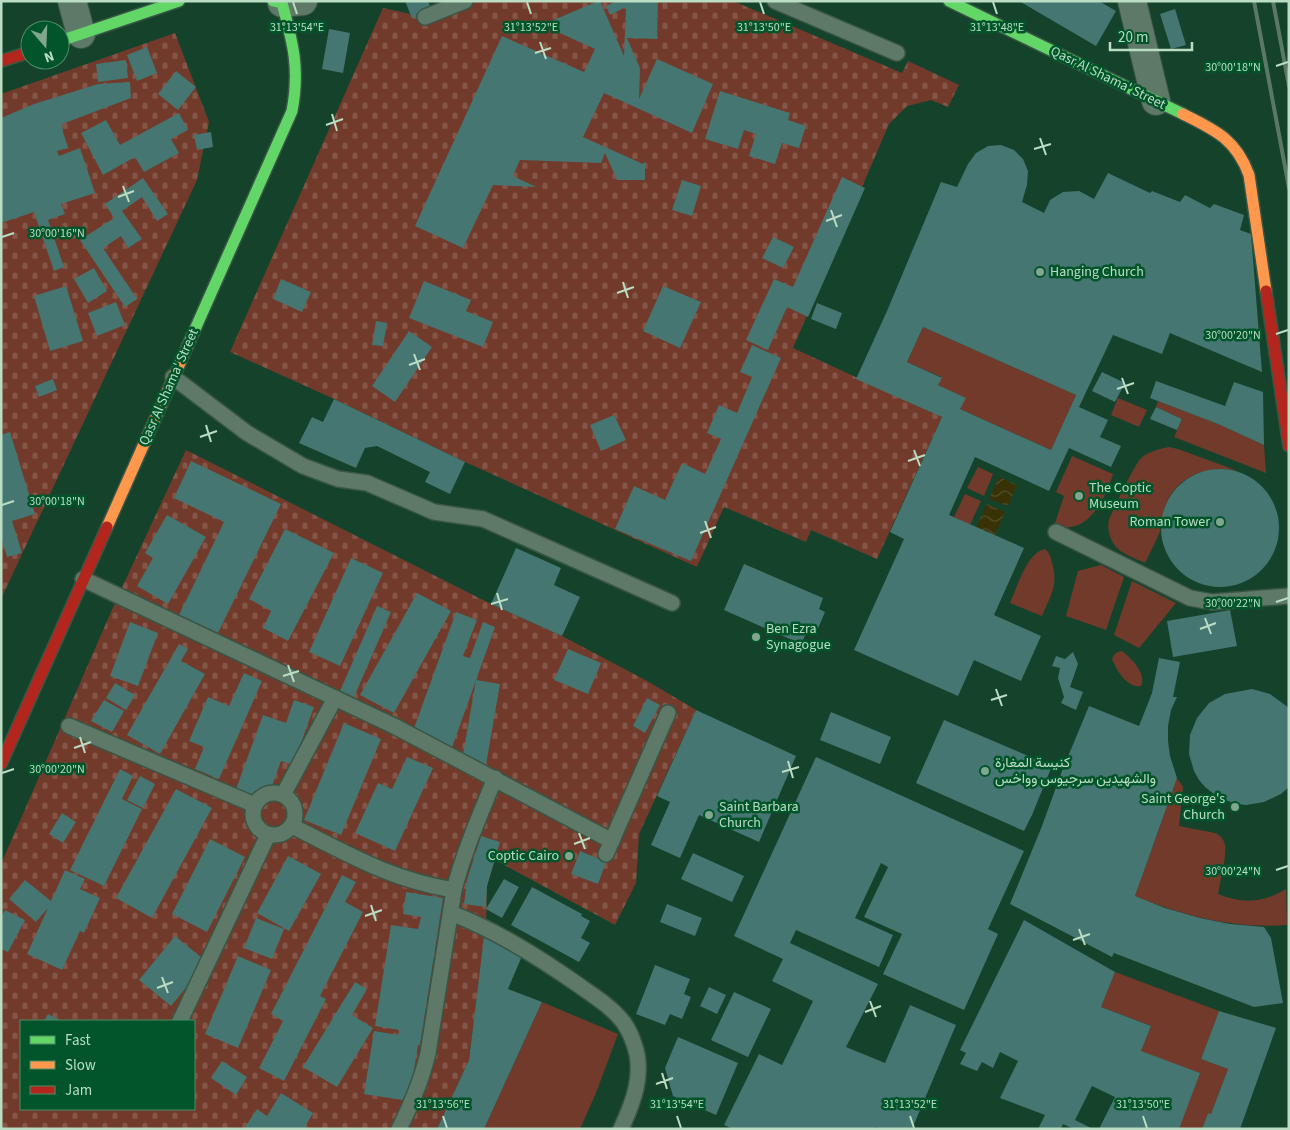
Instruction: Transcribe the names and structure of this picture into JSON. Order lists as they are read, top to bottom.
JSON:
{
  "streets": {
    "main road": ["Qasr Al Shama' Street"]
  },
  "places": [
    "Hanging Church",
    "The Coptic Museum",
    "Roman Tower",
    "Ben Ezra Synagogue",
    "كنيسة المغارة والشهيدين سرجيوس وواخس",
    "Saint George's Church",
    "Saint Barbara Church",
    "Coptic Cairo"
  ],
  "legend": ["Fast", "Slow", "Jam"],
  "scale_bar": "20 m",
  "north": "bottom",
  "coordinates": [
    "31°13'54\"E",
    "31°13'52\"E",
    "31°13'50\"E",
    "31°13'48\"E",
    "30°00'18\"N",
    "30°00'16\"N",
    "30°00'20\"N",
    "30°00'22\"N",
    "30°00'24\"N",
    "31°13'56\"E"
  ]
}
